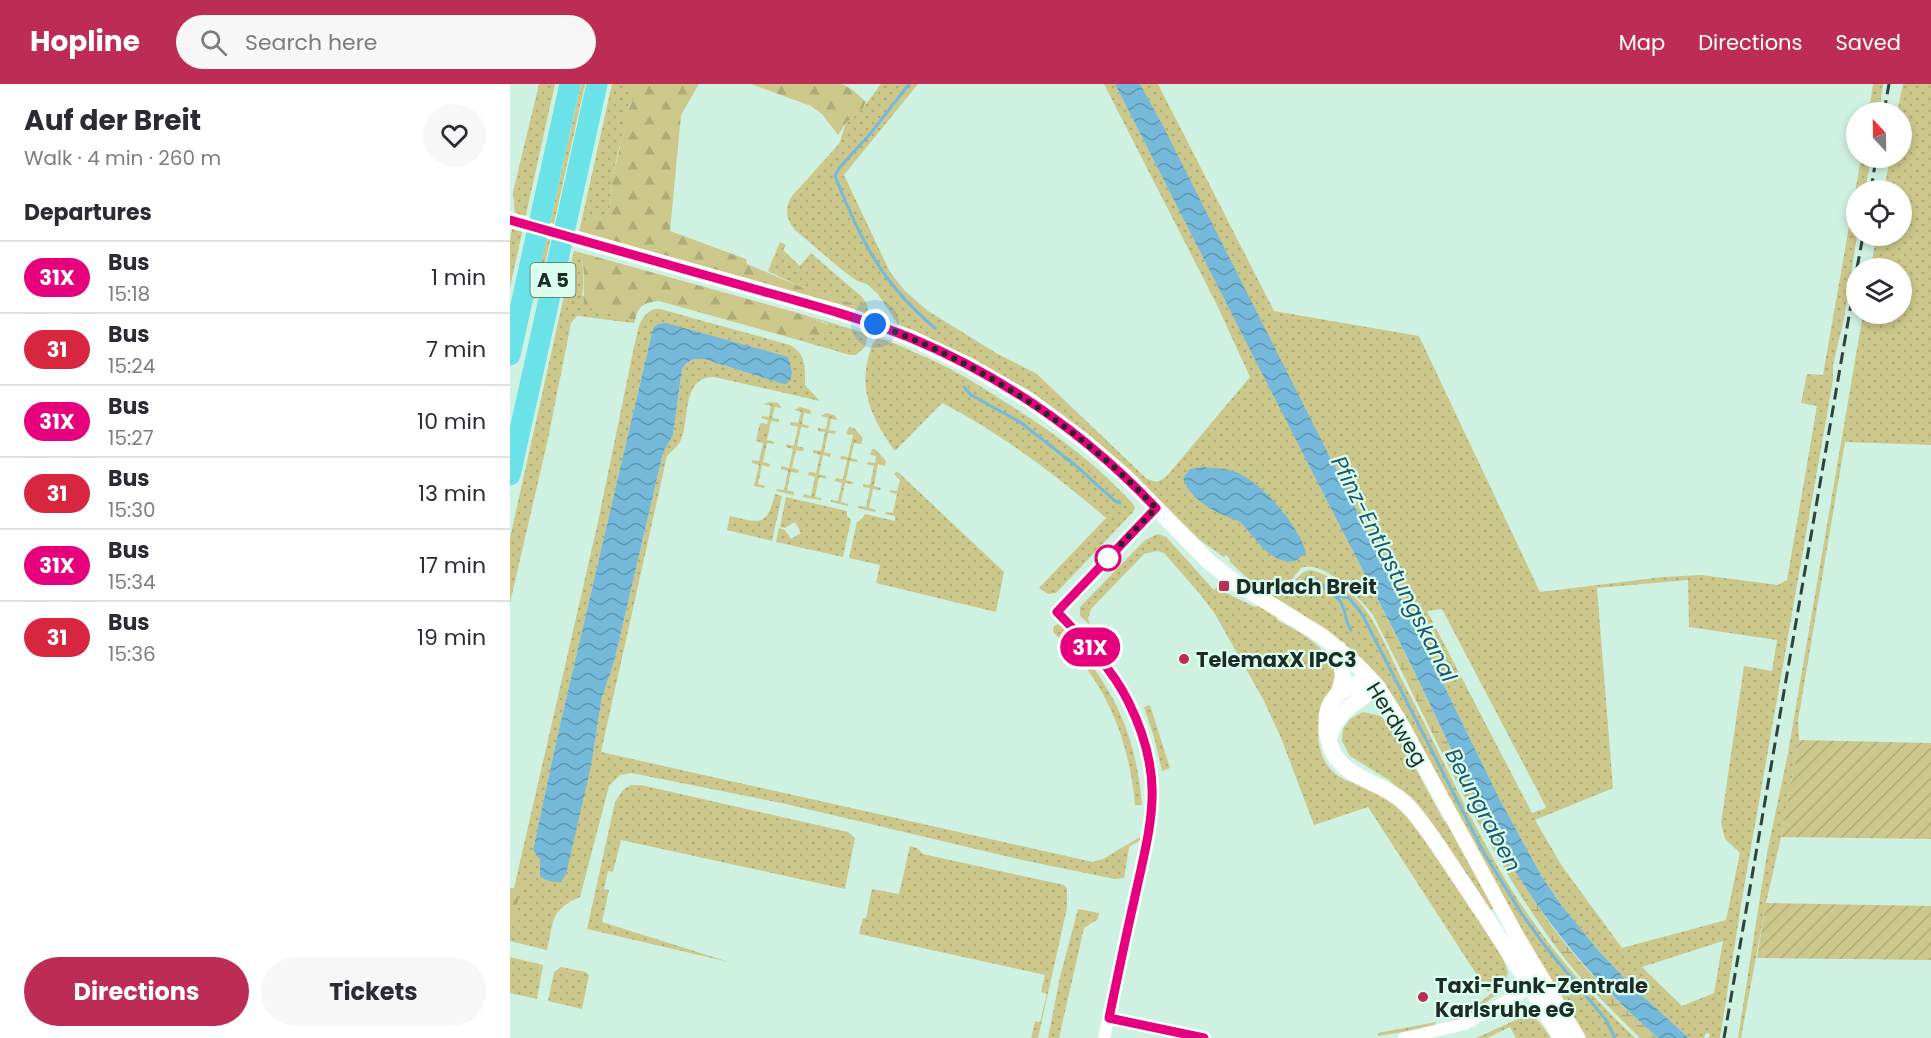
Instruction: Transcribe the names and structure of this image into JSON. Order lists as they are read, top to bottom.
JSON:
{
  "streets": {
    "highway": ["A 5"],
    "main road": ["Herdweg"]
  },
  "water": ["Pfinz-Entlastungskanal", "Beungraben"],
  "places": {
    "transit": ["Durlach Breit"],
    "other": ["TelemaxX IPC3", "Taxi-Funk-Zentrale Karlsruhe eG"]
  },
  "lines": ["bus line 31X"],
  "north": "top",
  "page": {
    "header": "Hopline",
    "search": "Search here",
    "nav": ["Map", "Directions", "Saved"],
    "heading": [
      ["Auf der Breit", "Walk · 4 min · 260 m"],
      "Departures"
    ],
    "on_map": "31X",
    "list": [
      {
        "mark": "31X",
        "name": "Bus",
        "note": "15:18",
        "value": "1 min"
      },
      {
        "mark": "31",
        "name": "Bus",
        "note": "15:24",
        "value": "7 min"
      },
      {
        "mark": "31X",
        "name": "Bus",
        "note": "15:27",
        "value": "10 min"
      },
      {
        "mark": "31",
        "name": "Bus",
        "note": "15:30",
        "value": "13 min"
      },
      {
        "mark": "31X",
        "name": "Bus",
        "note": "15:34",
        "value": "17 min"
      },
      {
        "mark": "31",
        "name": "Bus",
        "note": "15:36",
        "value": "19 min"
      }
    ],
    "buttons": ["Directions", "Tickets"]
  }
}
